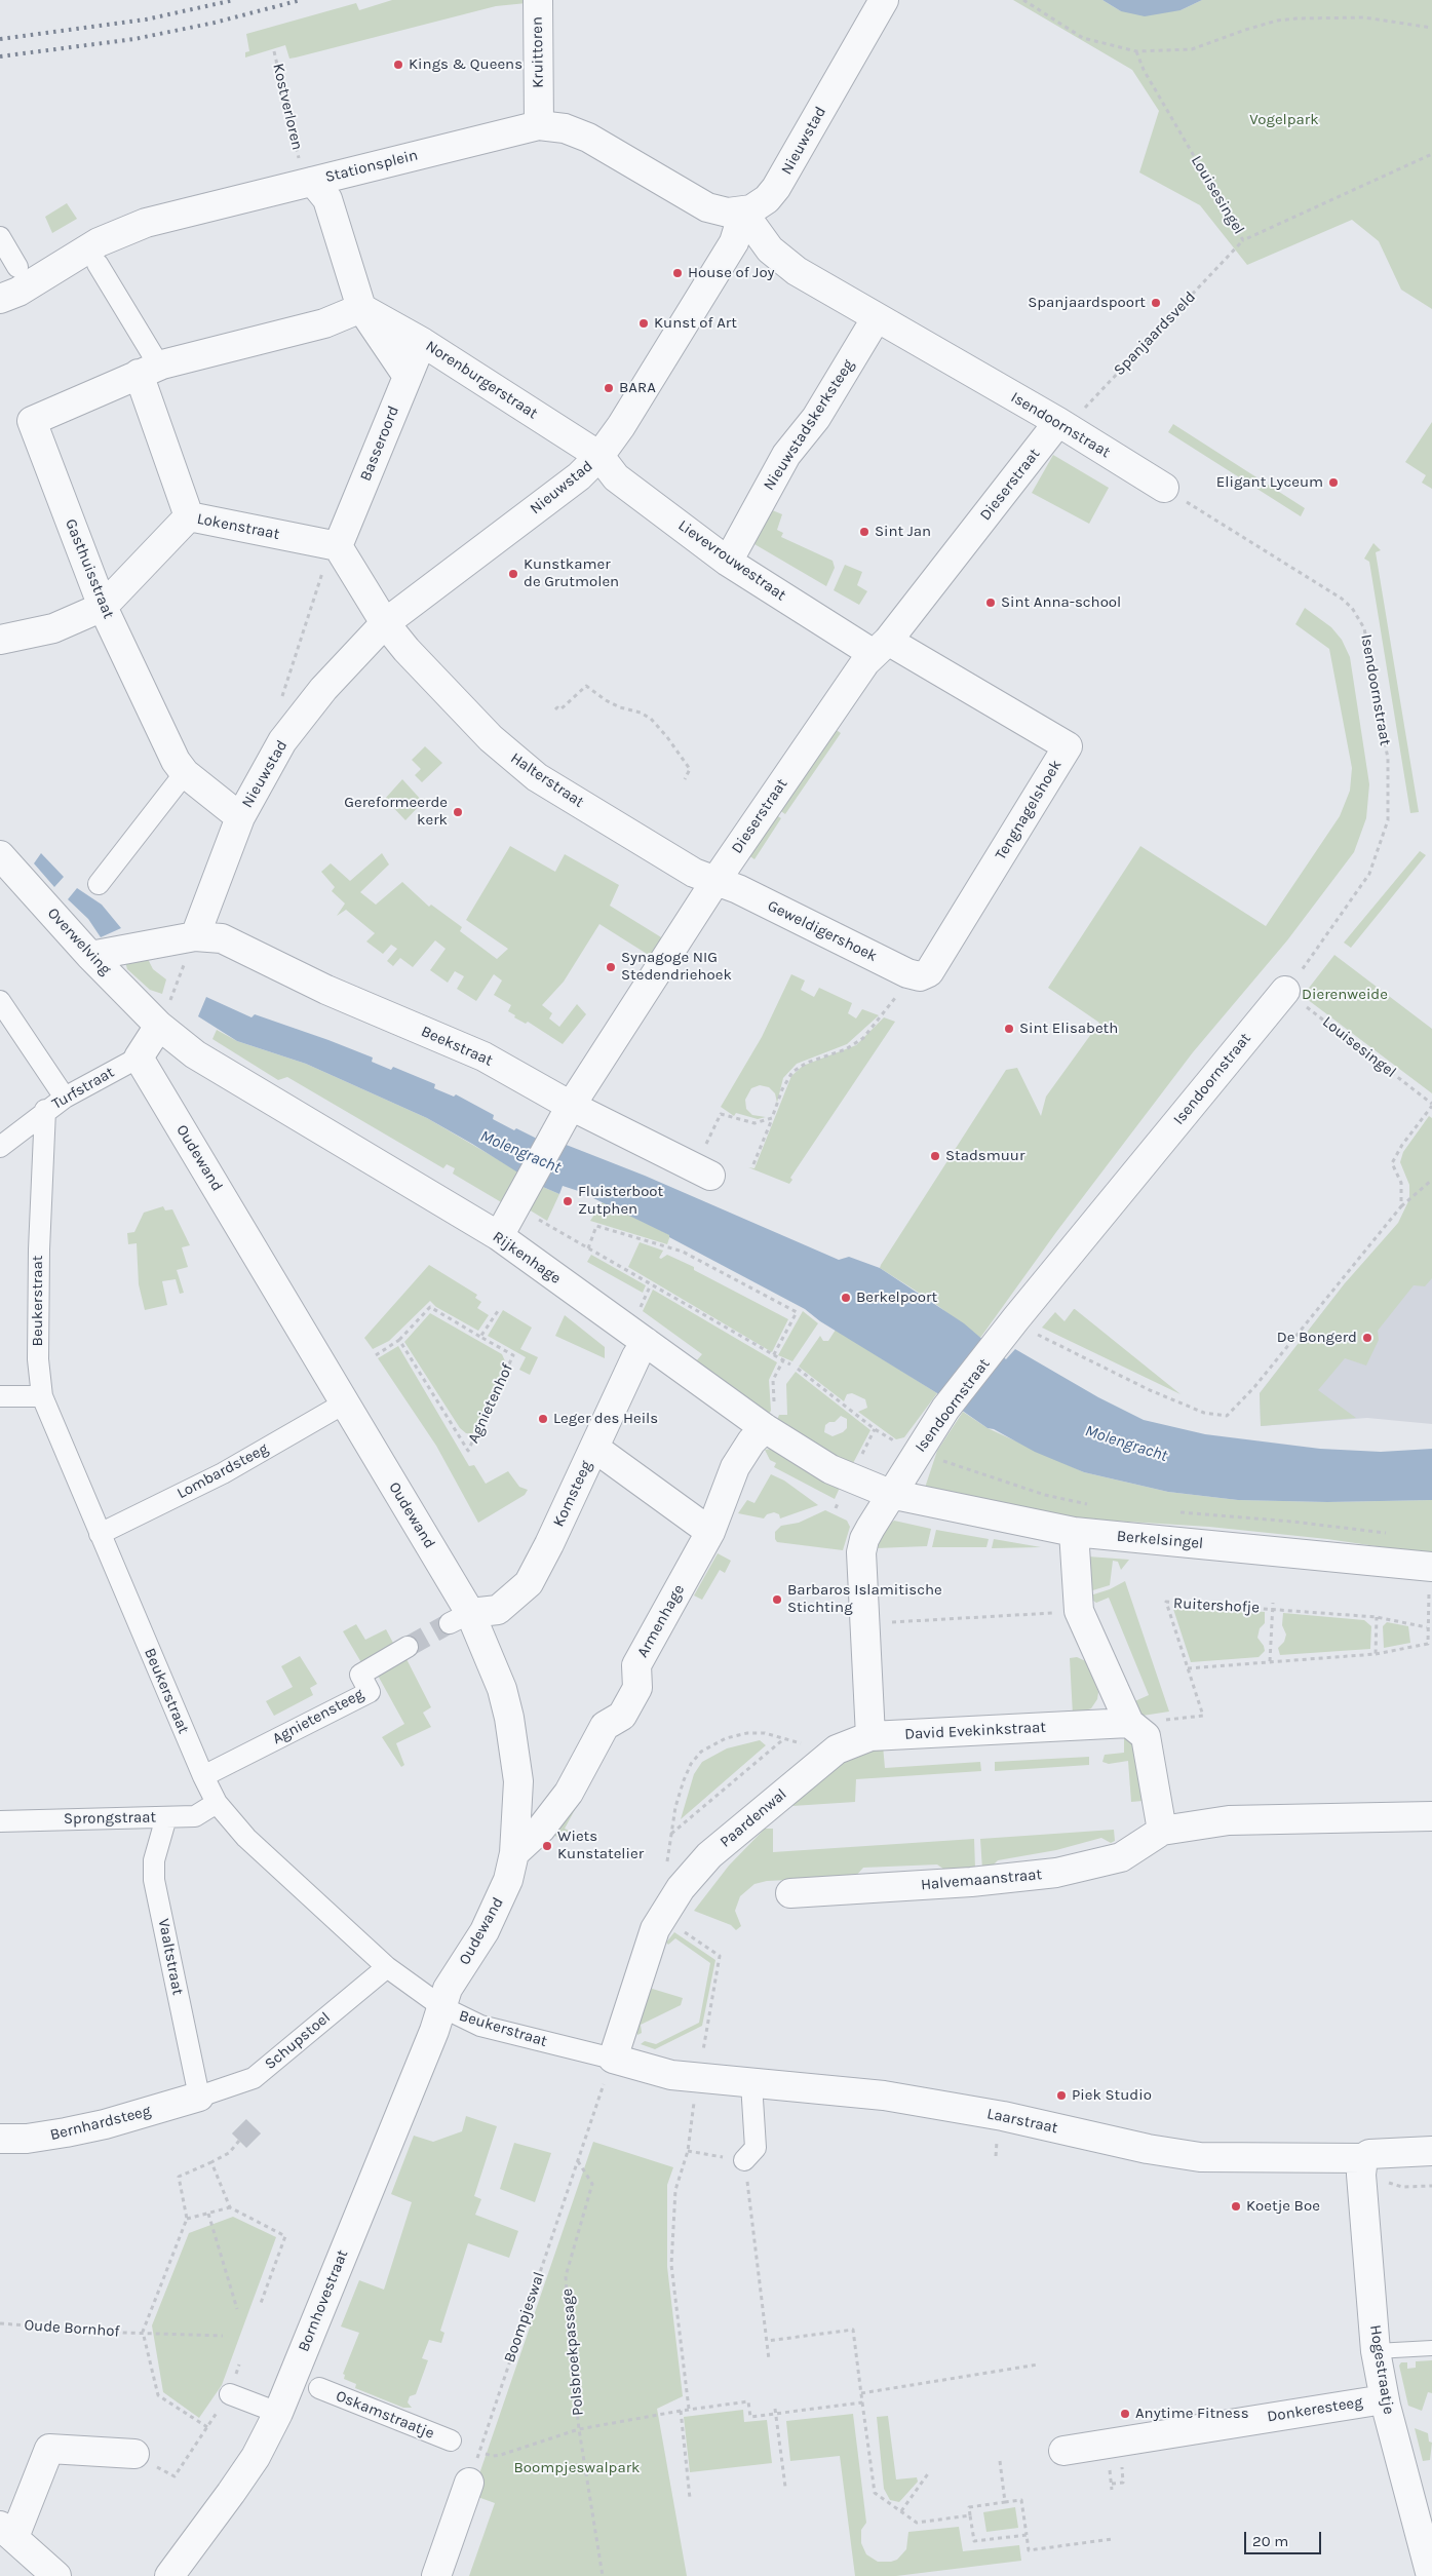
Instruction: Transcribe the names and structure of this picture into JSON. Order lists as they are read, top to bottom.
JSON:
{
  "streets": {
    "street": [
      "Kruittoren",
      "Nieuwstad",
      "Stationsplein",
      "Norenburgerstraat",
      "Nieuwstadskerksteeg",
      "Isendoornstraat",
      "Basseroord",
      "Dieserstraat",
      "Lokenstraat",
      "Lievevrouwestraat",
      "Gasthuisstraat",
      "Halterstraat",
      "Tengnagelshoek",
      "Geweldigershoek",
      "Overwelving",
      "Beekstraat",
      "Turfstraat",
      "Oudewand",
      "Rijkenhage",
      "Beukerstraat",
      "Lombardsteeg",
      "Komsteeg",
      "Berkelsingel",
      "Armenhage",
      "Agnietensteeg",
      "David Evekinkstraat",
      "Sprongstraat",
      "Paardenwal",
      "Halvemaanstraat",
      "Vaaltstraat",
      "Schupstoel",
      "Laarstraat",
      "Bernhardsteeg",
      "Bornhovestraat",
      "Hogestraatje",
      "Donkeresteeg",
      "Oskamstraatje"
    ],
    "path": [
      "Kostverloren",
      "Louisesingel",
      "Spanjaardsveld",
      "Agnietenhof",
      "Ruitershofje",
      "Boompjeswal",
      "Oude Bornhof",
      "Polsbroekpassage"
    ]
  },
  "crossings": [
    ["Kruittoren", "Stationsplein"],
    ["Kostverloren", "Stationsplein"],
    ["Nieuwstad", "Stationsplein"],
    ["Nieuwstad", "Norenburgerstraat"],
    ["Nieuwstad", "Isendoornstraat"],
    ["Nieuwstad", "Lievevrouwestraat"],
    ["Nieuwstad", "Gasthuisstraat"],
    ["Nieuwstad", "Halterstraat"],
    ["Nieuwstad", "Beekstraat"],
    ["Stationsplein", "Isendoornstraat"],
    ["Louisesingel", "Spanjaardsveld"],
    ["Louisesingel", "Isendoornstraat"],
    ["Spanjaardsveld", "Isendoornstraat"],
    ["Spanjaardsveld", "Dieserstraat"],
    ["Norenburgerstraat", "Basseroord"],
    ["Norenburgerstraat", "Lievevrouwestraat"],
    ["Norenburgerstraat", "Gasthuisstraat"],
    ["Nieuwstadskerksteeg", "Isendoornstraat"],
    ["Nieuwstadskerksteeg", "Lievevrouwestraat"],
    ["Isendoornstraat", "Dieserstraat"],
    ["Isendoornstraat", "Rijkenhage"],
    ["Isendoornstraat", "Berkelsingel"],
    ["Basseroord", "Lokenstraat"],
    ["Dieserstraat", "Lievevrouwestraat"],
    ["Dieserstraat", "Halterstraat"],
    ["Dieserstraat", "Tengnagelshoek"],
    ["Dieserstraat", "Geweldigershoek"],
    ["Dieserstraat", "Beekstraat"],
    ["Dieserstraat", "Rijkenhage"],
    ["Lokenstraat", "Gasthuisstraat"],
    ["Lievevrouwestraat", "Tengnagelshoek"],
    ["Halterstraat", "Geweldigershoek"],
    ["Tengnagelshoek", "Geweldigershoek"],
    ["Overwelving", "Rijkenhage"],
    ["Turfstraat", "Oudewand"],
    ["Turfstraat", "Beukerstraat"],
    ["Oudewand", "Beukerstraat"],
    ["Oudewand", "Lombardsteeg"],
    ["Oudewand", "Komsteeg"],
    ["Oudewand", "Armenhage"],
    ["Oudewand", "Bornhovestraat"],
    ["Rijkenhage", "Komsteeg"],
    ["Rijkenhage", "Berkelsingel"],
    ["Rijkenhage", "Armenhage"],
    ["Beukerstraat", "Lombardsteeg"],
    ["Beukerstraat", "Agnietensteeg"],
    ["Beukerstraat", "Sprongstraat"],
    ["Beukerstraat", "Paardenwal"],
    ["Beukerstraat", "Schupstoel"],
    ["Beukerstraat", "Laarstraat"],
    ["Beukerstraat", "Bornhovestraat"],
    ["Beukerstraat", "Boompjeswal"],
    ["Ruitershofje", "David Evekinkstraat"],
    ["David Evekinkstraat", "Paardenwal"],
    ["Sprongstraat", "Vaaltstraat"],
    ["Paardenwal", "Laarstraat"],
    ["Paardenwal", "Boompjeswal"],
    ["Vaaltstraat", "Schupstoel"],
    ["Vaaltstraat", "Bernhardsteeg"],
    ["Schupstoel", "Bernhardsteeg"],
    ["Laarstraat", "Boompjeswal"],
    ["Laarstraat", "Hogestraatje"],
    ["Bornhovestraat", "Oskamstraatje"],
    ["Boompjeswal", "Polsbroekpassage"],
    ["Hogestraatje", "Donkeresteeg"]
  ],
  "water": ["Molengracht"],
  "parks": ["Vogelpark", "Dierenweide", "Boompjeswalpark"],
  "places": [
    "Kings & Queens",
    "House of Joy",
    "Spanjaardspoort",
    "Kunst of Art",
    "BARA",
    "Eligant Lyceum",
    "Sint Jan",
    "Kunstkamer de Grutmolen",
    "Sint Anna-school",
    "Gereformeerde kerk",
    "Synagoge NIG Stedendriehoek",
    "Sint Elisabeth",
    "Stadsmuur",
    "Fluisterboot Zutphen",
    "Berkelpoort",
    "De Bongerd",
    "Leger des Heils",
    "Barbaros Islamitische Stichting",
    "Wiets Kunstatelier",
    "Piek Studio",
    "Koetje Boe",
    "Anytime Fitness"
  ],
  "scale_bar": "20 m"
}
